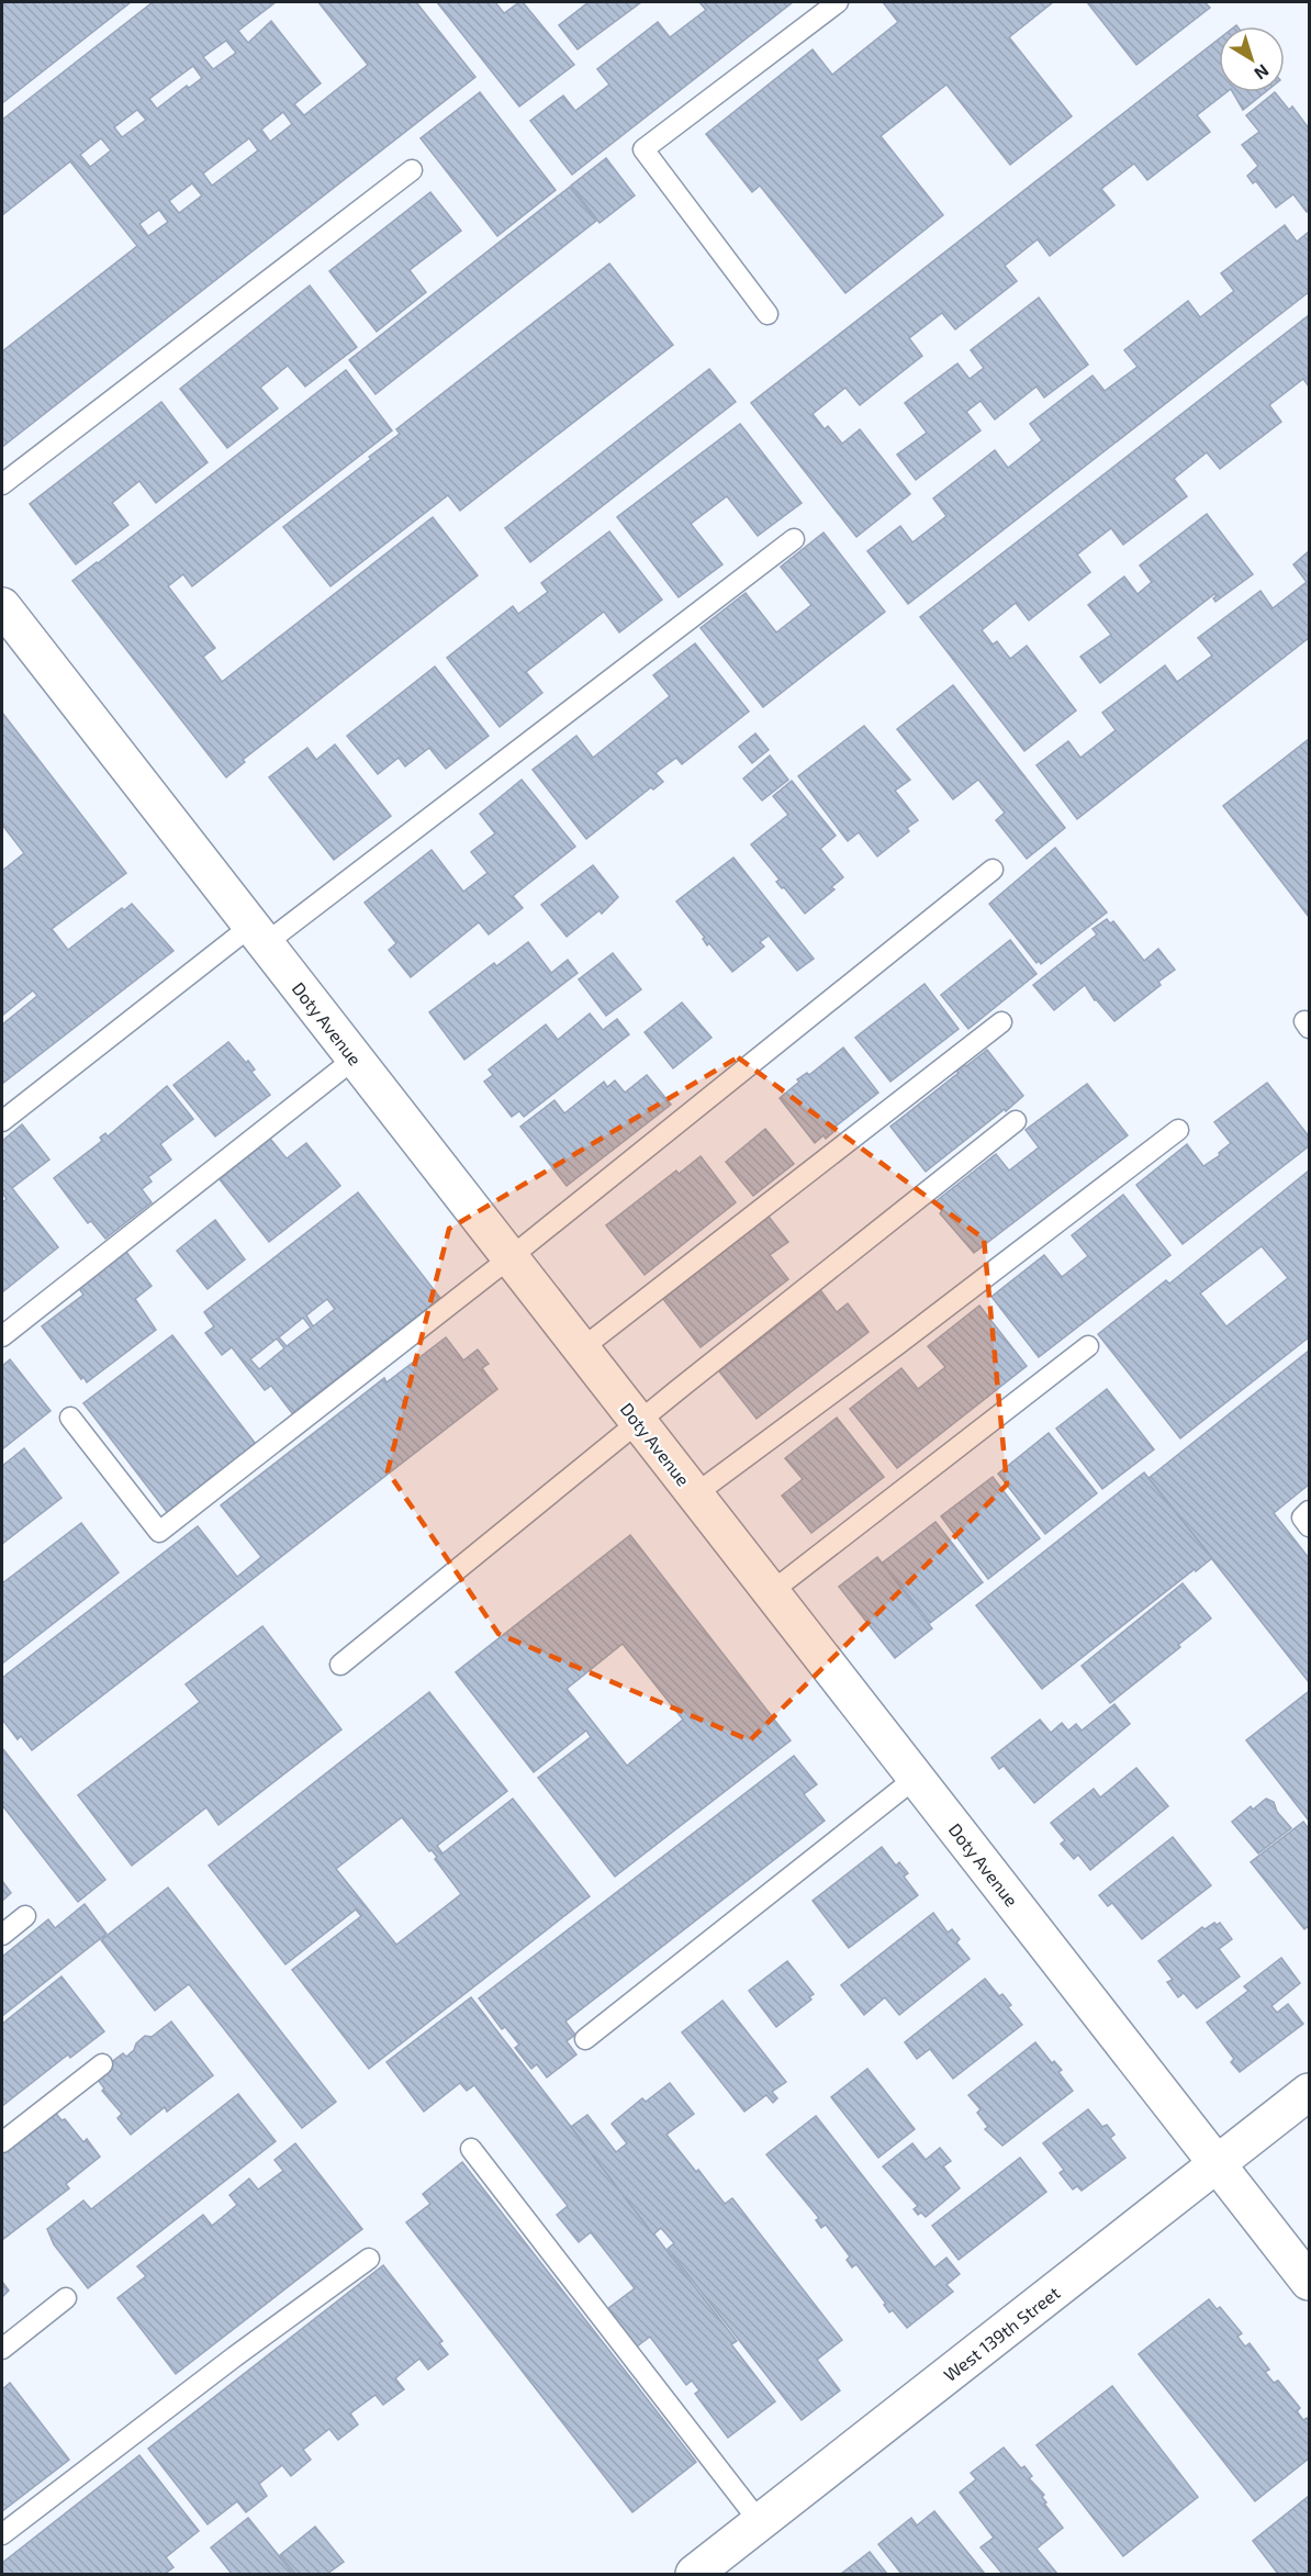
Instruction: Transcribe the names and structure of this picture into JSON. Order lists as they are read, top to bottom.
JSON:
{
  "streets": {
    "street": ["Doty Avenue", "West 139th Street"]
  },
  "crossings": [
    ["Doty Avenue", "West 139th Street"]
  ],
  "north": "bottom right"
}
